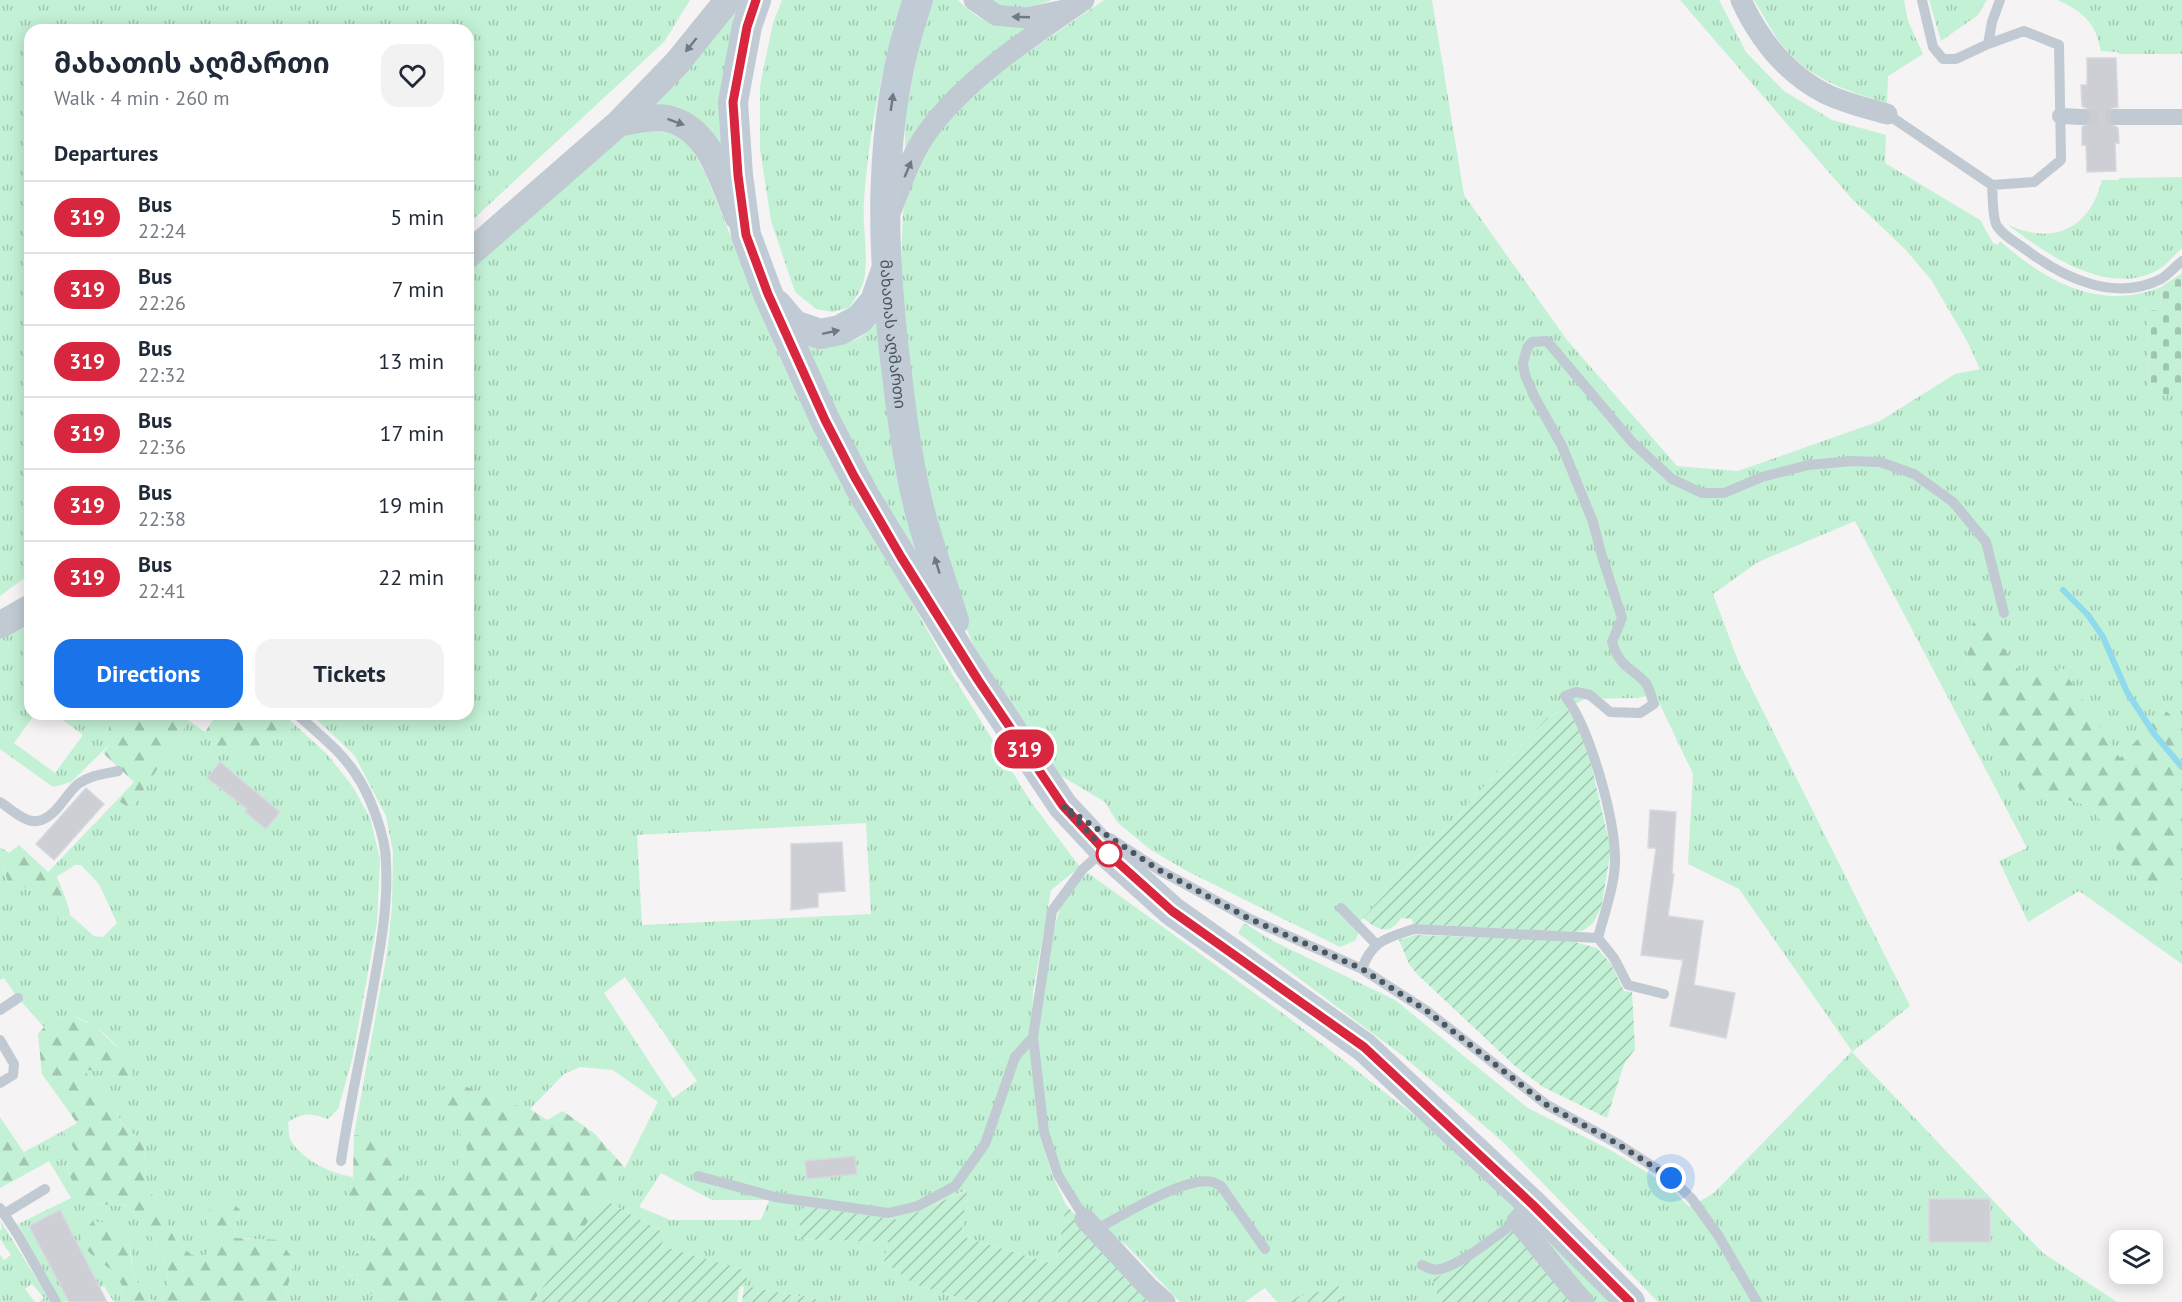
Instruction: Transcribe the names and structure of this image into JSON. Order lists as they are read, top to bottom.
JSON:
{
  "streets": {
    "main road": ["მახათას აღმართი"]
  },
  "lines": ["bus line 319"],
  "page": {
    "on_map": "319",
    "heading": [
      ["მახათის აღმართი", "Walk · 4 min · 260 m"],
      "Departures"
    ],
    "list": [
      {
        "mark": "319",
        "name": "Bus",
        "note": "22:24",
        "value": "5 min"
      },
      {
        "mark": "319",
        "name": "Bus",
        "note": "22:26",
        "value": "7 min"
      },
      {
        "mark": "319",
        "name": "Bus",
        "note": "22:32",
        "value": "13 min"
      },
      {
        "mark": "319",
        "name": "Bus",
        "note": "22:36",
        "value": "17 min"
      },
      {
        "mark": "319",
        "name": "Bus",
        "note": "22:38",
        "value": "19 min"
      },
      {
        "mark": "319",
        "name": "Bus",
        "note": "22:41",
        "value": "22 min"
      }
    ],
    "buttons": ["Directions", "Tickets"]
  }
}
